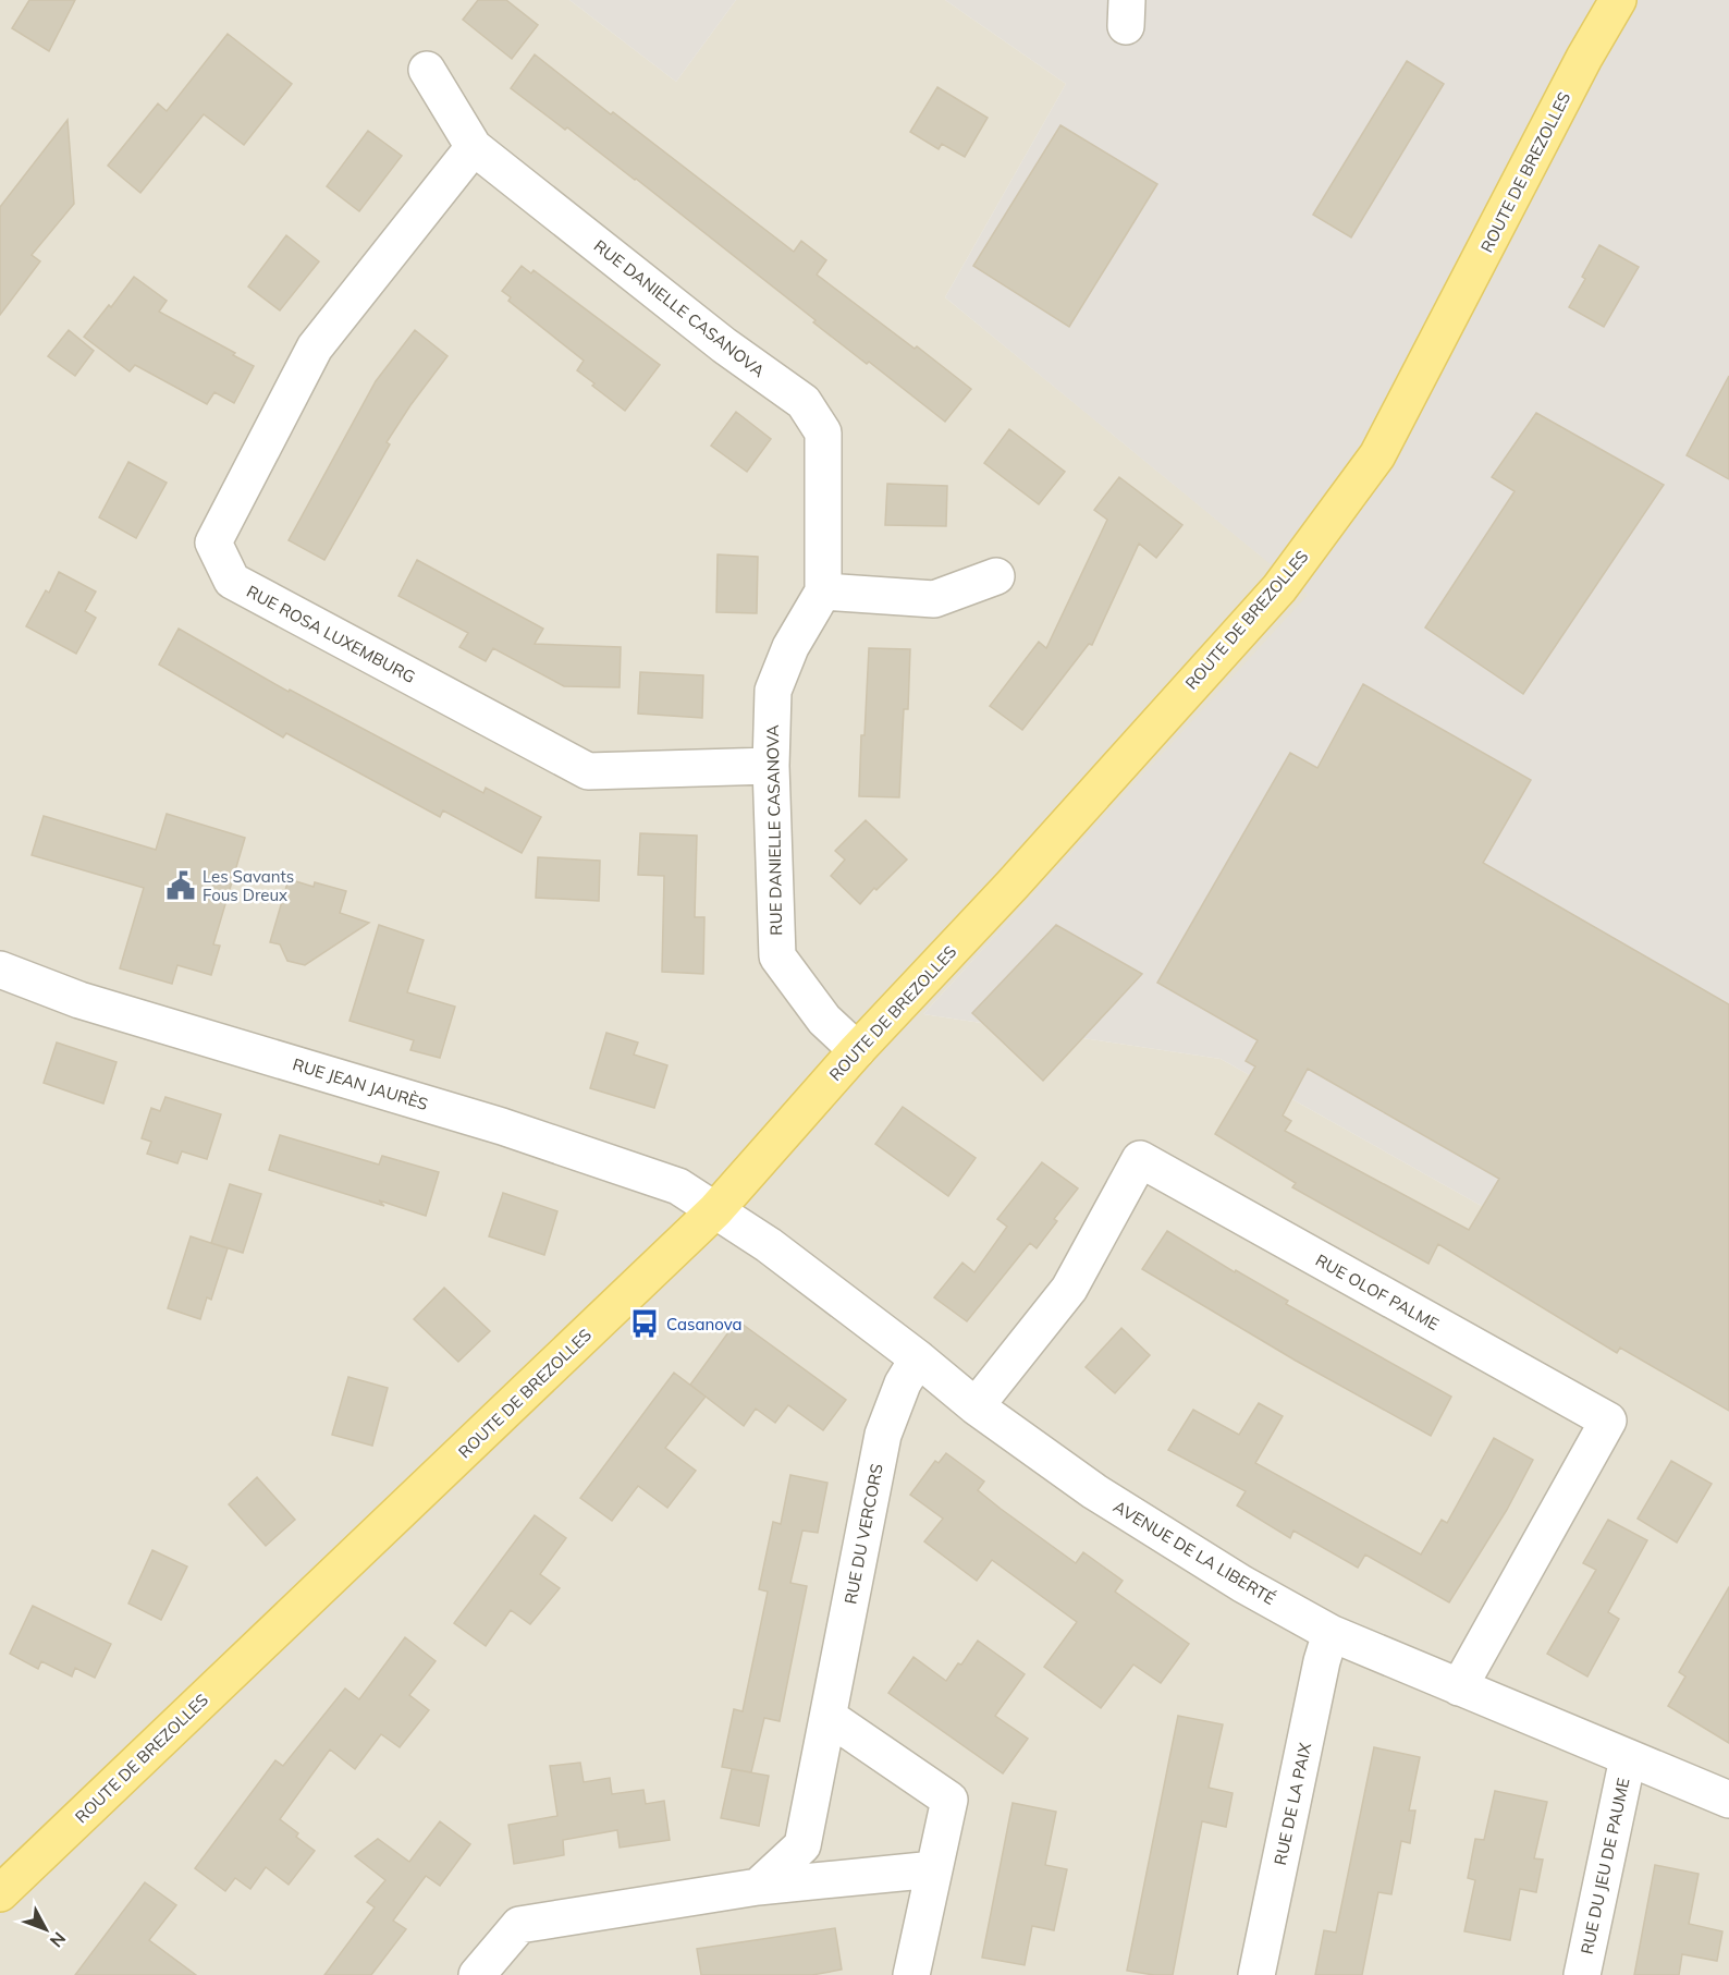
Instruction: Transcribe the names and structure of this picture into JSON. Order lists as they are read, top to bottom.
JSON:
{
  "streets": {
    "main road": ["ROUTE DE BREZOLLES"],
    "street": [
      "RUE DANIELLE CASANOVA",
      "RUE ROSA LUXEMBURG",
      "RUE JEAN JAURÈS",
      "RUE OLOF PALME",
      "RUE DU VERCORS",
      "AVENUE DE LA LIBERTÉ",
      "RUE DE LA PAIX",
      "RUE DU JEU DE PAUME"
    ]
  },
  "crossings": [
    ["ROUTE DE BREZOLLES", "RUE DANIELLE CASANOVA"],
    ["ROUTE DE BREZOLLES", "RUE JEAN JAURÈS"],
    ["ROUTE DE BREZOLLES", "AVENUE DE LA LIBERTÉ"],
    ["RUE DANIELLE CASANOVA", "RUE ROSA LUXEMBURG"],
    ["RUE JEAN JAURÈS", "AVENUE DE LA LIBERTÉ"],
    ["RUE OLOF PALME", "AVENUE DE LA LIBERTÉ"],
    ["RUE DU VERCORS", "AVENUE DE LA LIBERTÉ"],
    ["AVENUE DE LA LIBERTÉ", "RUE DE LA PAIX"],
    ["AVENUE DE LA LIBERTÉ", "RUE DU JEU DE PAUME"]
  ],
  "places": {
    "public building": ["Les Savants Fous Dreux"],
    "bus stop": ["Casanova"]
  },
  "north": "bottom right"
}
